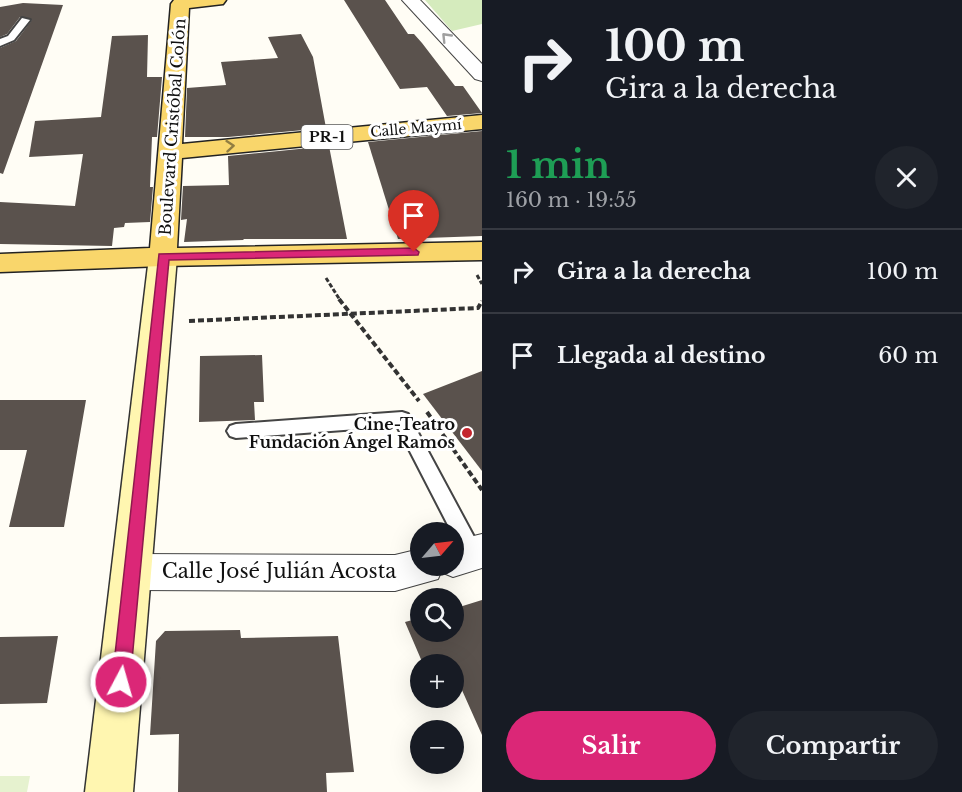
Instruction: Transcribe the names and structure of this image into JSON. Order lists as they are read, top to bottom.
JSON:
{
  "streets": {
    "main road": ["Boulevard Cristóbal Colón", "Calle Maymí", "PR-1"],
    "street": ["Calle José Julián Acosta"]
  },
  "crossings": [
    ["Boulevard Cristóbal Colón", "Calle Maymí"],
    ["Boulevard Cristóbal Colón", "Calle José Julián Acosta"]
  ],
  "places": ["Cine-Teatro Fundación Ángel Ramos"],
  "north": "top right",
  "page": {
    "turn": ["100 m", "Gira a la derecha"],
    "heading": ["1 min", "160 m · 19:55"],
    "list": [
      {
        "name": "Gira a la derecha",
        "value": "100 m"
      },
      {
        "name": "Llegada al destino",
        "value": "60 m"
      }
    ],
    "map_buttons": ["+", "−"],
    "buttons": ["Salir", "Compartir"]
  }
}
